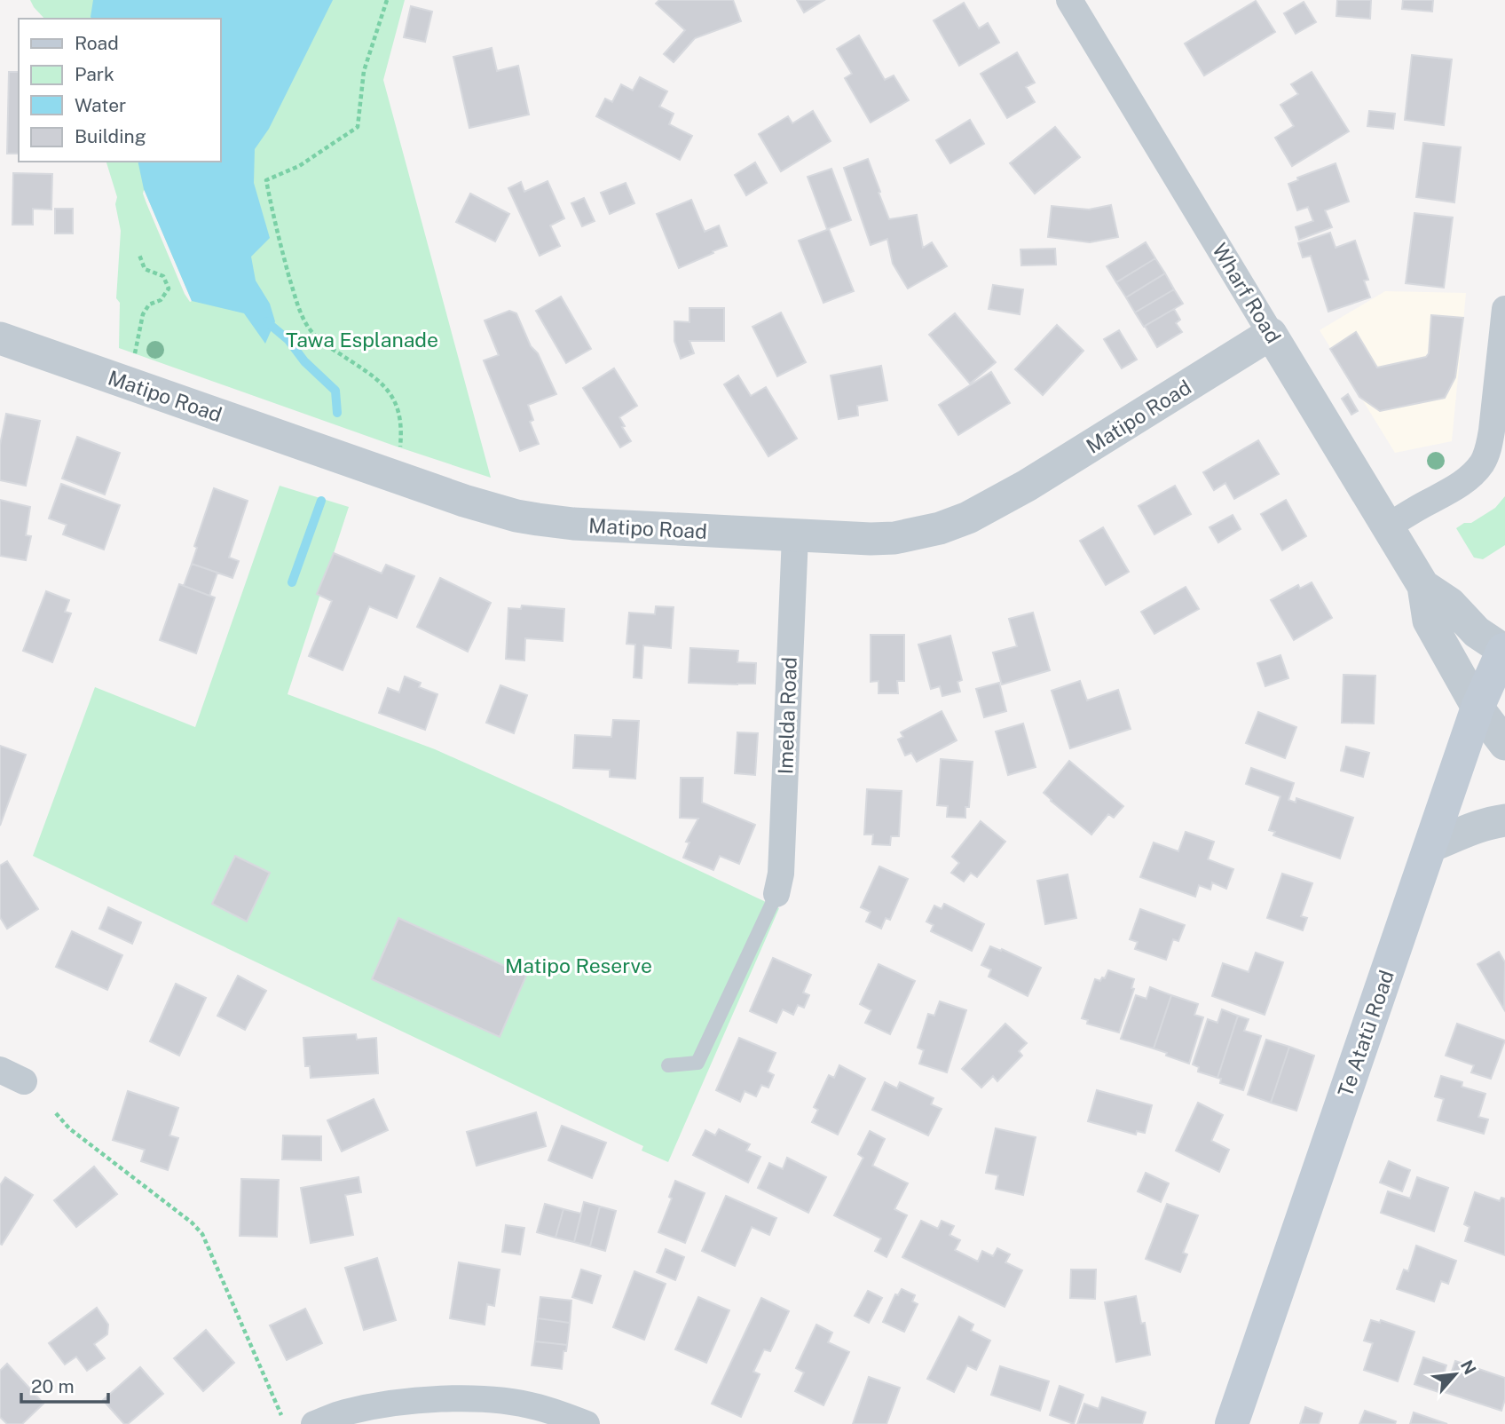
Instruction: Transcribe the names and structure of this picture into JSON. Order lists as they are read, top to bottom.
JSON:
{
  "streets": {
    "main road": ["Te Atatū Road"],
    "street": ["Wharf Road", "Matipo Road", "Imelda Road"]
  },
  "crossings": [
    ["Wharf Road", "Matipo Road"],
    ["Wharf Road", "Te Atatū Road"],
    ["Matipo Road", "Imelda Road"]
  ],
  "parks": ["Tawa Esplanade", "Matipo Reserve"],
  "legend": [
    "Road",
    "Park",
    "Water",
    "Building"
  ],
  "scale_bar": "20 m",
  "north": "top right"
}
